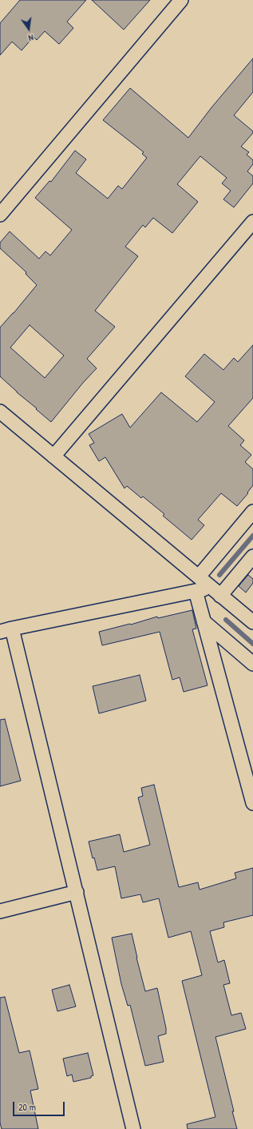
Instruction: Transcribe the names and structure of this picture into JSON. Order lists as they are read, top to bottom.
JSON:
{
  "scale_bar": "20 m",
  "north": "bottom"
}
